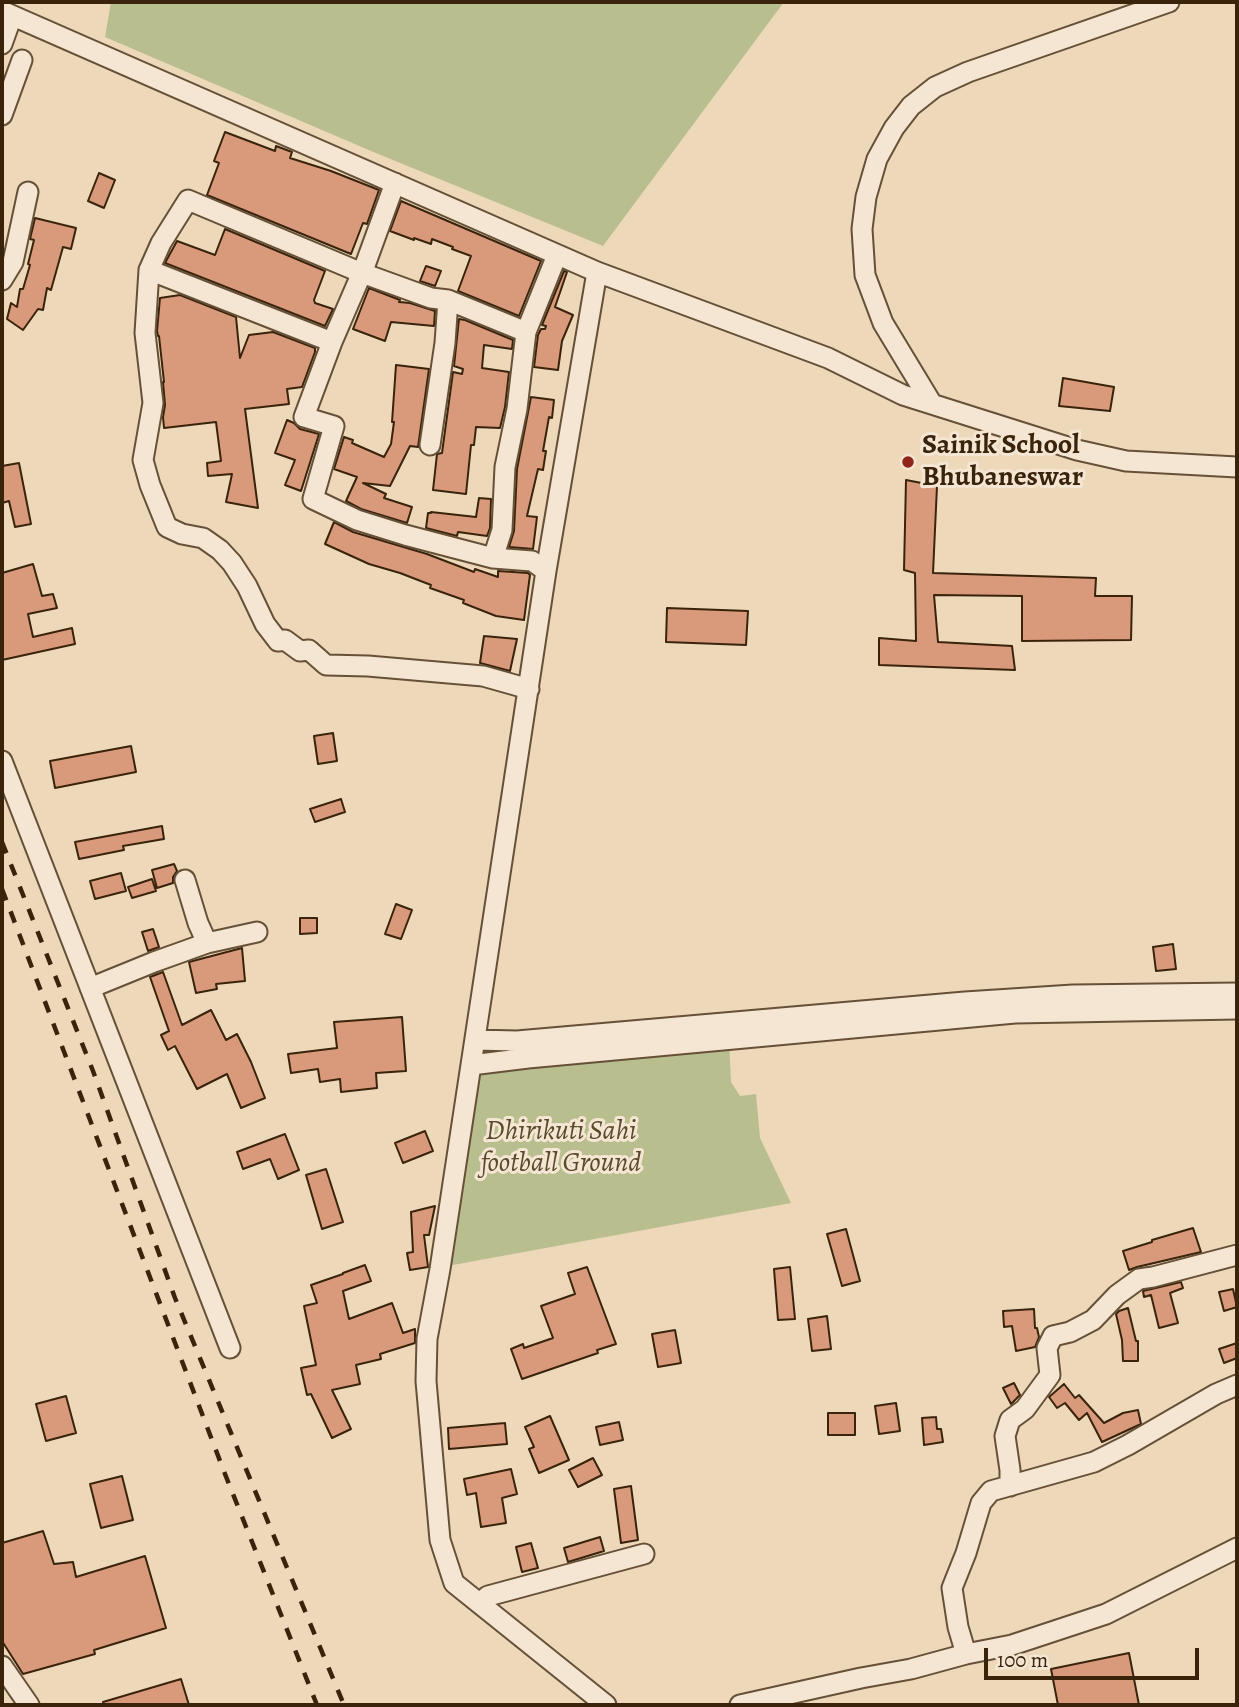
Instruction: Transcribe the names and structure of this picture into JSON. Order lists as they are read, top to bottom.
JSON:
{
  "parks": ["Dhirikuti Sahi football Ground"],
  "places": ["Sainik School Bhubaneswar"],
  "scale_bar": "100 m"
}
